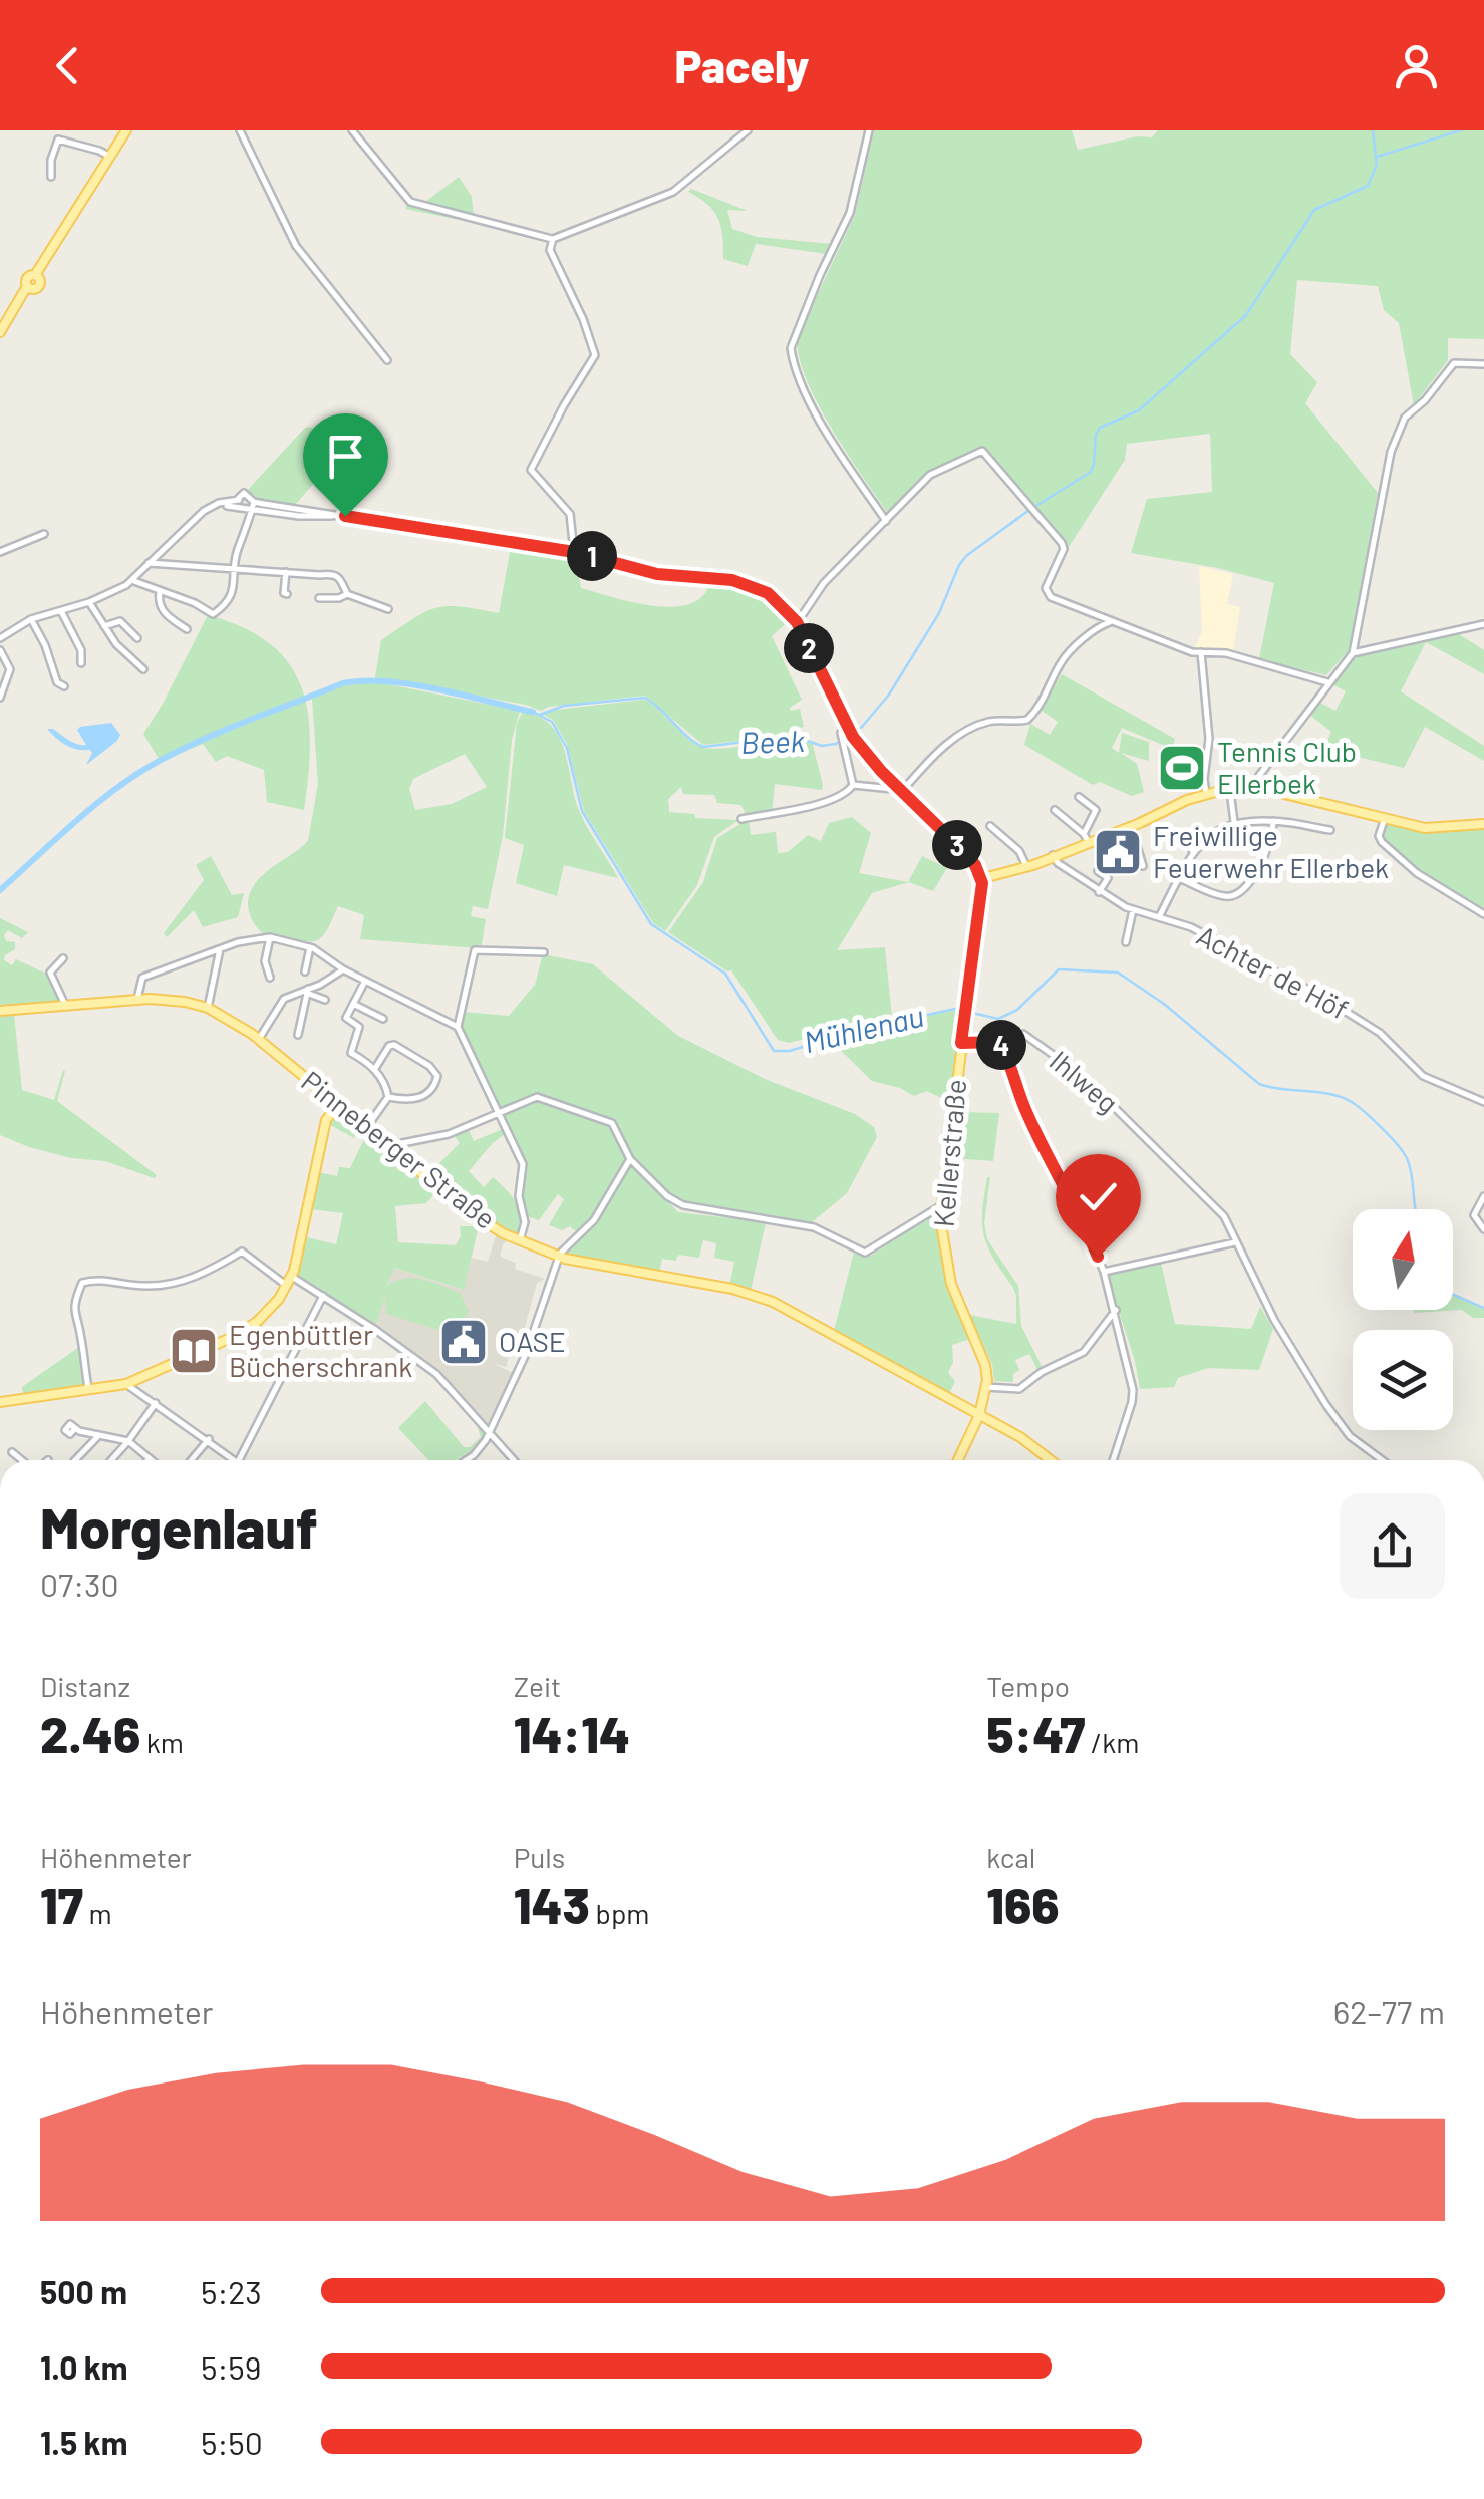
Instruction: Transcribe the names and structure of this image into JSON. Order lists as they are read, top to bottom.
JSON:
{
  "streets": {
    "main road": ["Pinneberger Straße", "Kellerstraße"],
    "street": ["Achter de Höf", "Ihlweg"]
  },
  "crossings": [
    ["Pinneberger Straße", "Kellerstraße"]
  ],
  "water": ["Beek", "Mühlenau"],
  "places": {
    "sports": ["Tennis Club Ellerbek"],
    "public building": ["Freiwillige Feuerwehr Ellerbek", "OASE"],
    "library": ["Egenbüttler Bücherschrank"]
  },
  "north": "top",
  "page": {
    "header": "Pacely",
    "pins": [
      "1",
      "2",
      "3",
      "4"
    ],
    "heading": ["Morgenlauf", "07:30"],
    "stats": [
      ["Distanz", "2.46 km"],
      ["Zeit", "14:14"],
      ["Tempo", "5:47 /km"],
      ["Höhenmeter", "17 m"],
      ["Puls", "143 bpm"],
      ["kcal", "166"]
    ],
    "chart": ["Höhenmeter", "62–77 m"],
    "list": [
      {
        "name": "500 m",
        "note": "5:23"
      },
      {
        "name": "1.0 km",
        "note": "5:59"
      },
      {
        "name": "1.5 km",
        "note": "5:50"
      }
    ]
  }
}
